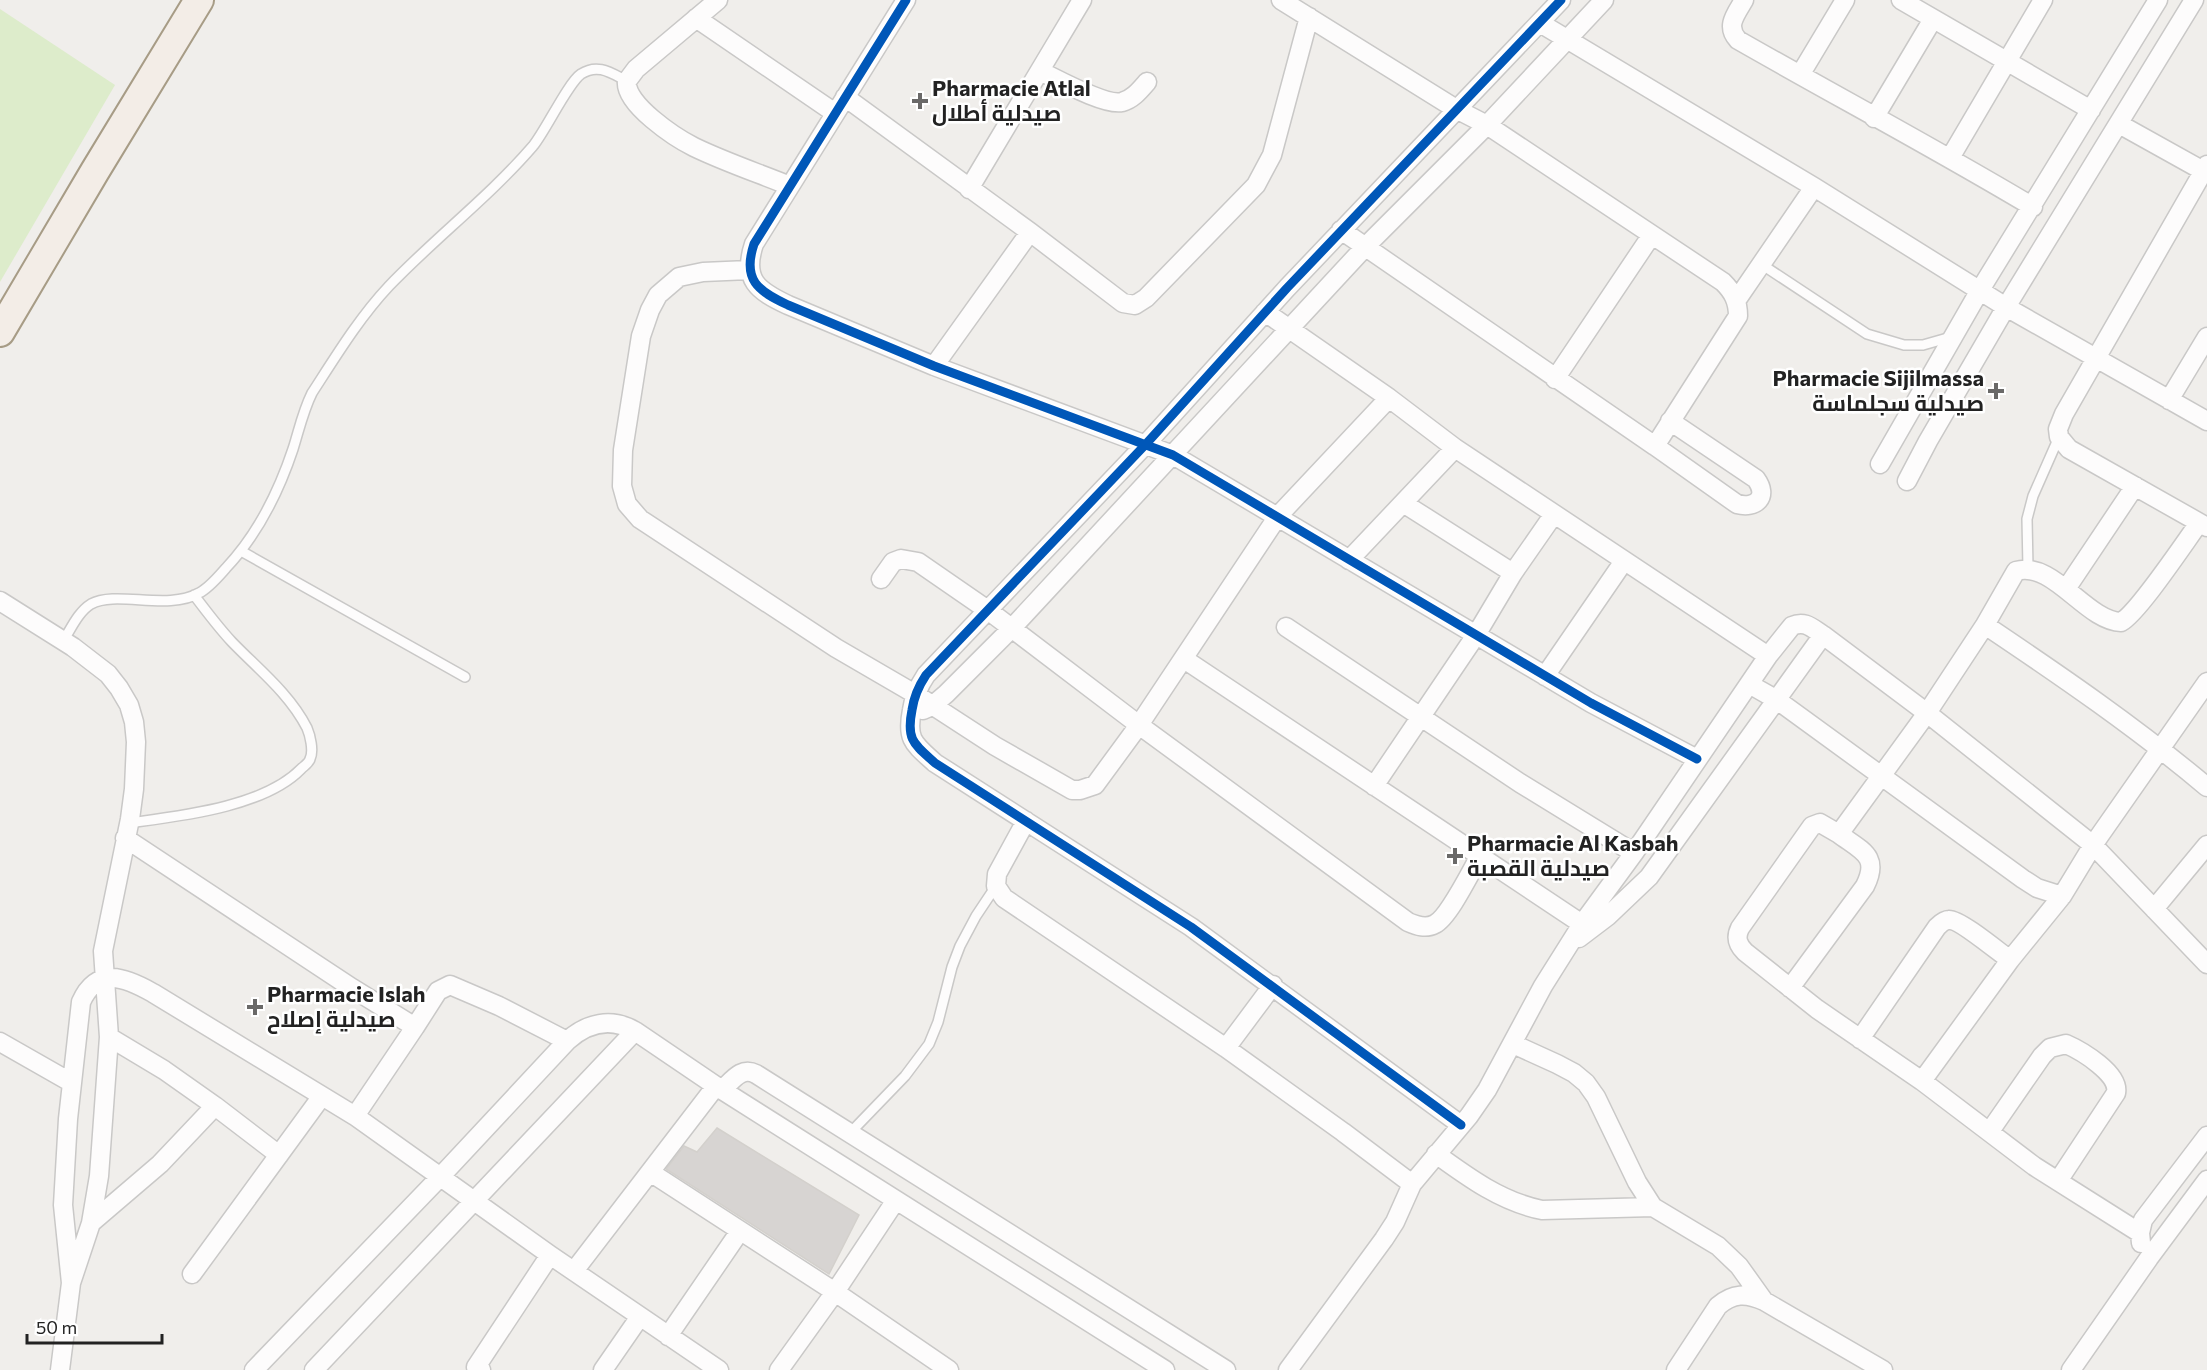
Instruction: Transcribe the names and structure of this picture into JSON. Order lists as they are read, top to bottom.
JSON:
{
  "places": {
    "health": [
      "Pharmacie Atlal صيدلية أطلال",
      "Pharmacie Sijilmassa صيدلية سجلماسة",
      "Pharmacie Al Kasbah صيدلية القصبة",
      "Pharmacie Islah صيدلية إصلاح"
    ]
  },
  "scale_bar": "50 m"
}
